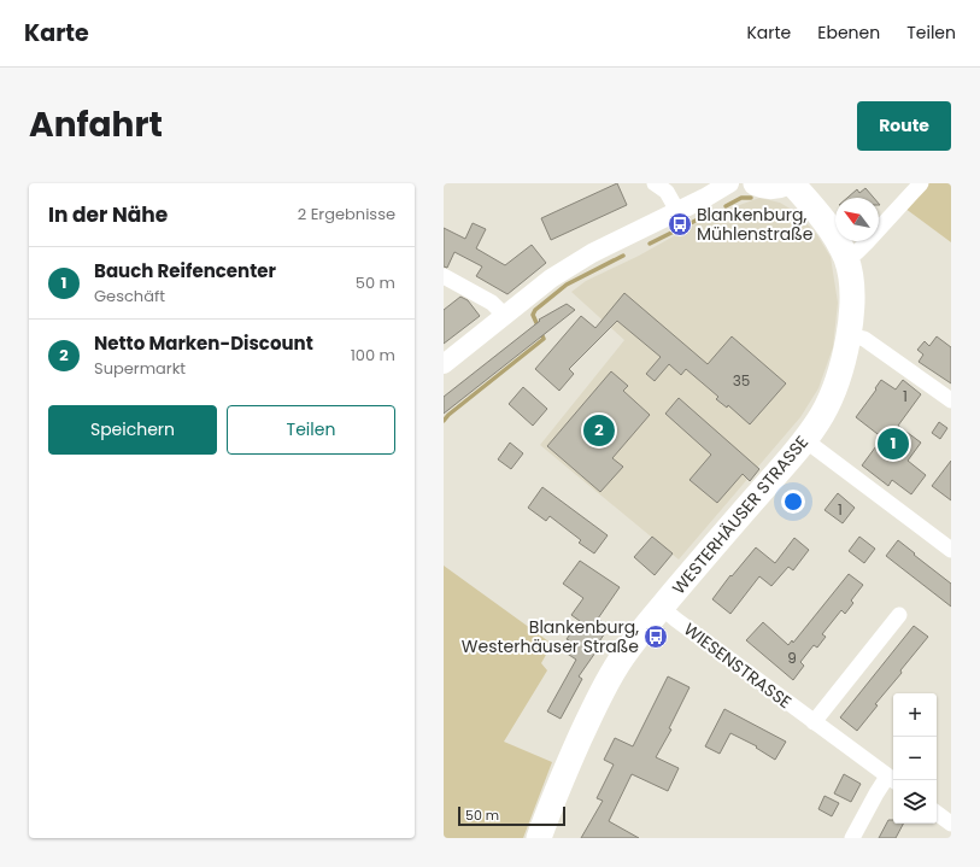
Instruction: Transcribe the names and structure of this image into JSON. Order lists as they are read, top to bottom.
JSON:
{
  "streets": {
    "main road": ["WESTERHÄUSER STRASSE"],
    "street": ["WIESENSTRASSE"]
  },
  "crossings": [
    ["WESTERHÄUSER STRASSE", "WIESENSTRASSE"]
  ],
  "places": {
    "bus stop": ["Blankenburg, Mühlenstraße", "Blankenburg, Westerhäuser Straße"]
  },
  "house_numbers": [
    "35",
    "1",
    "1",
    "9"
  ],
  "scale_bar": "50 m",
  "north": "top left",
  "page": {
    "header": "Karte",
    "nav": ["Karte", "Ebenen", "Teilen"],
    "title": "Anfahrt",
    "buttons": [
      "Route",
      ["Speichern", "Teilen"]
    ],
    "heading": ["In der Nähe", "2 Ergebnisse"],
    "list": [
      {
        "mark": "1",
        "name": "Bauch Reifencenter",
        "note": "Geschäft",
        "value": "50 m"
      },
      {
        "mark": "2",
        "name": "Netto Marken-Discount",
        "note": "Supermarkt",
        "value": "100 m"
      }
    ],
    "pins": ["2", "1"],
    "map_buttons": ["+", "−"],
    "scale": "50 m"
  }
}
